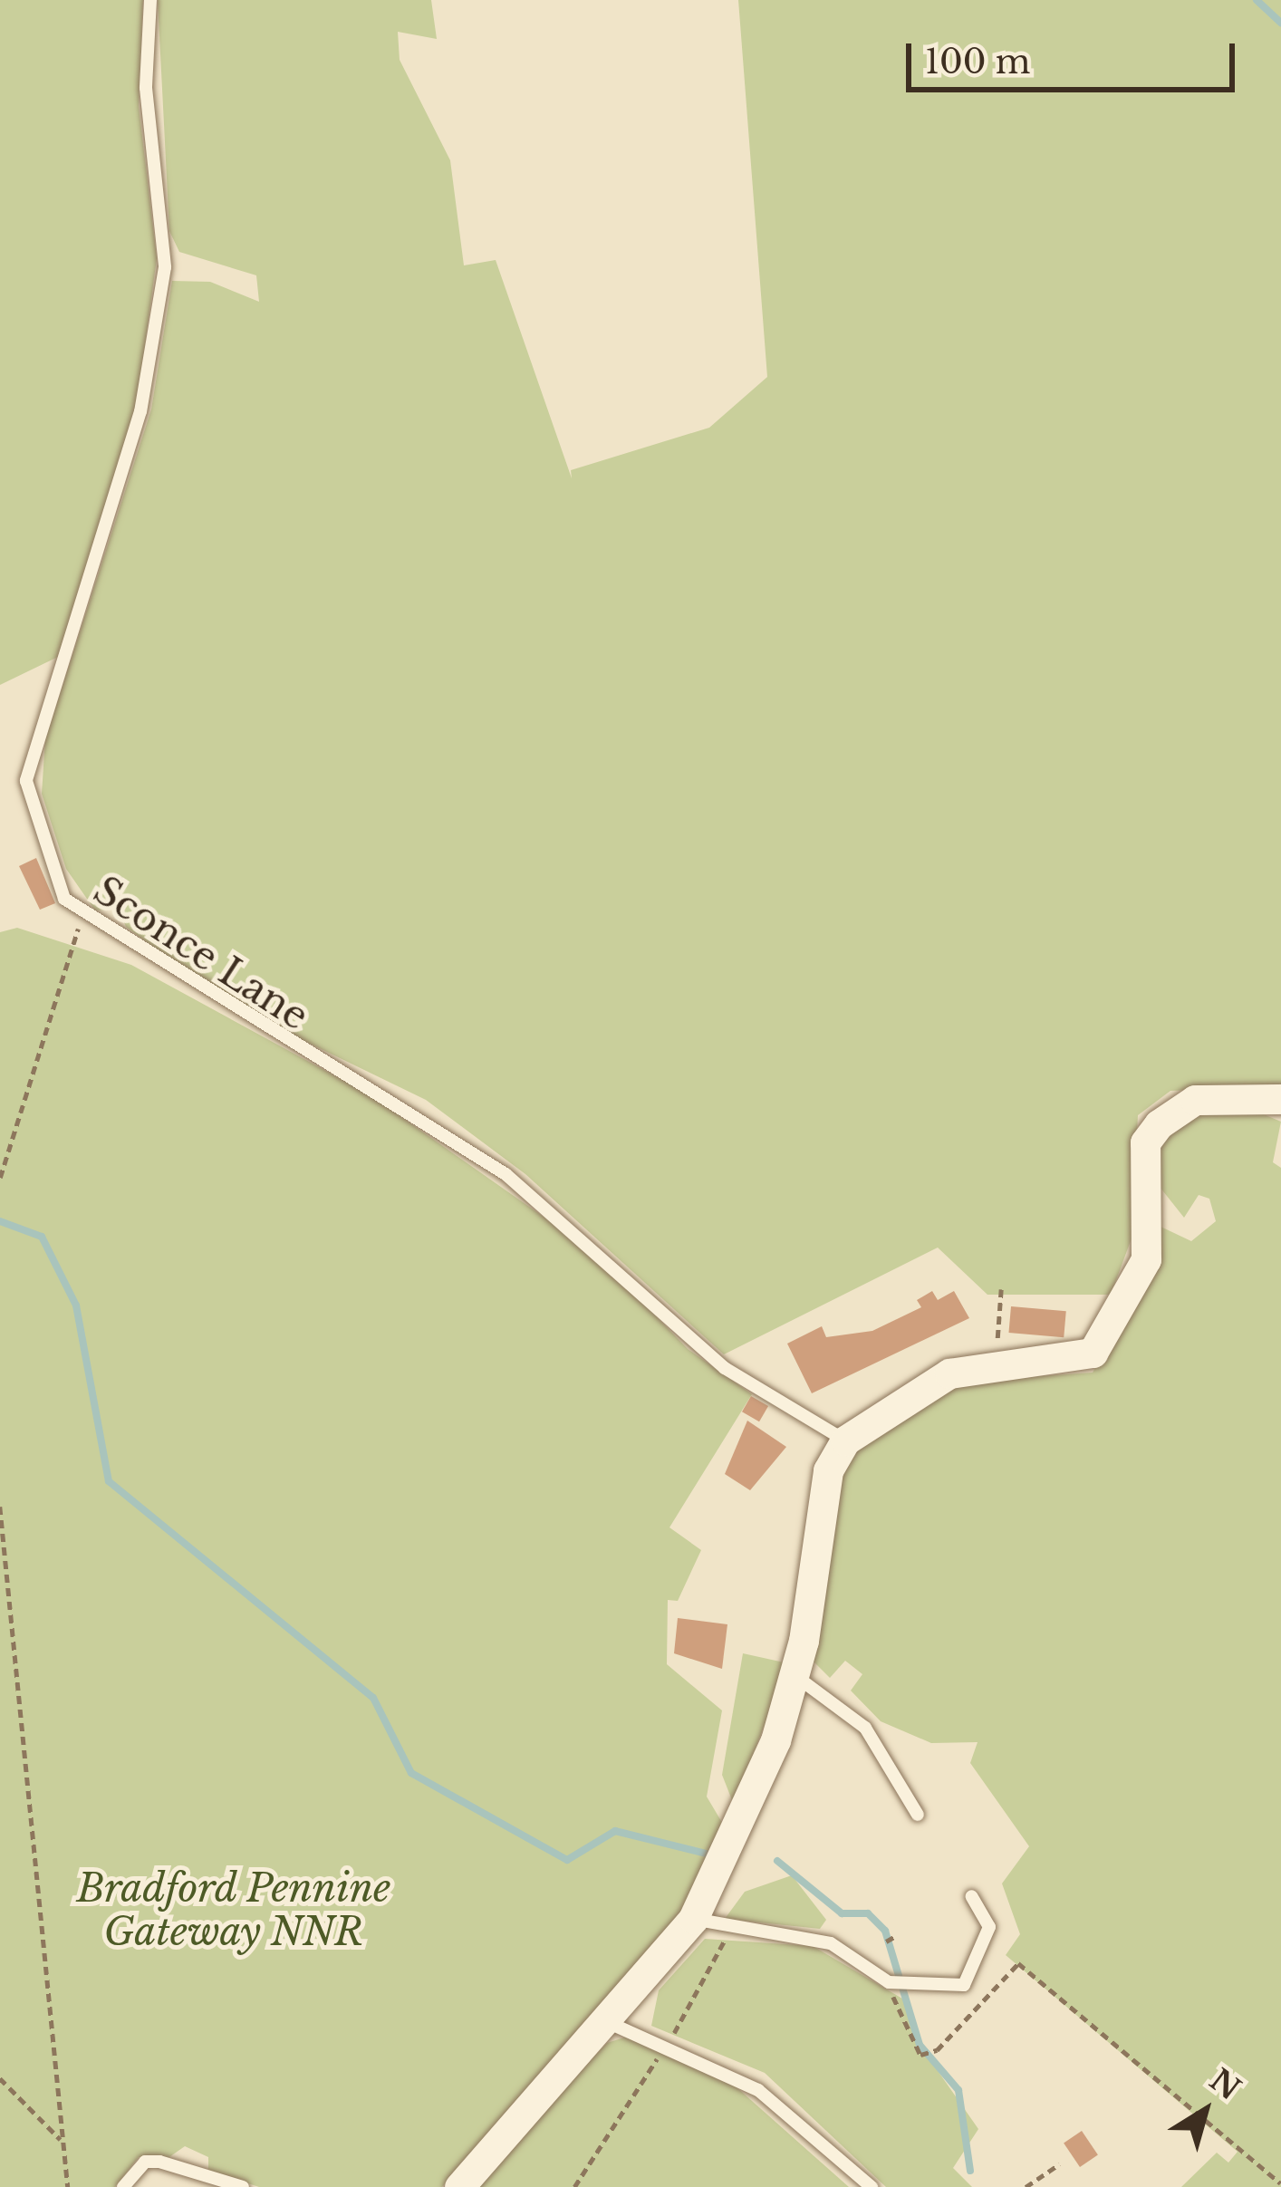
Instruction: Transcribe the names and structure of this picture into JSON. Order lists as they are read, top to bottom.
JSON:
{
  "streets": {
    "lane": ["Sconce Lane"]
  },
  "parks": ["Bradford Pennine Gateway NNR"],
  "scale_bar": "100 m",
  "north": "top right"
}
